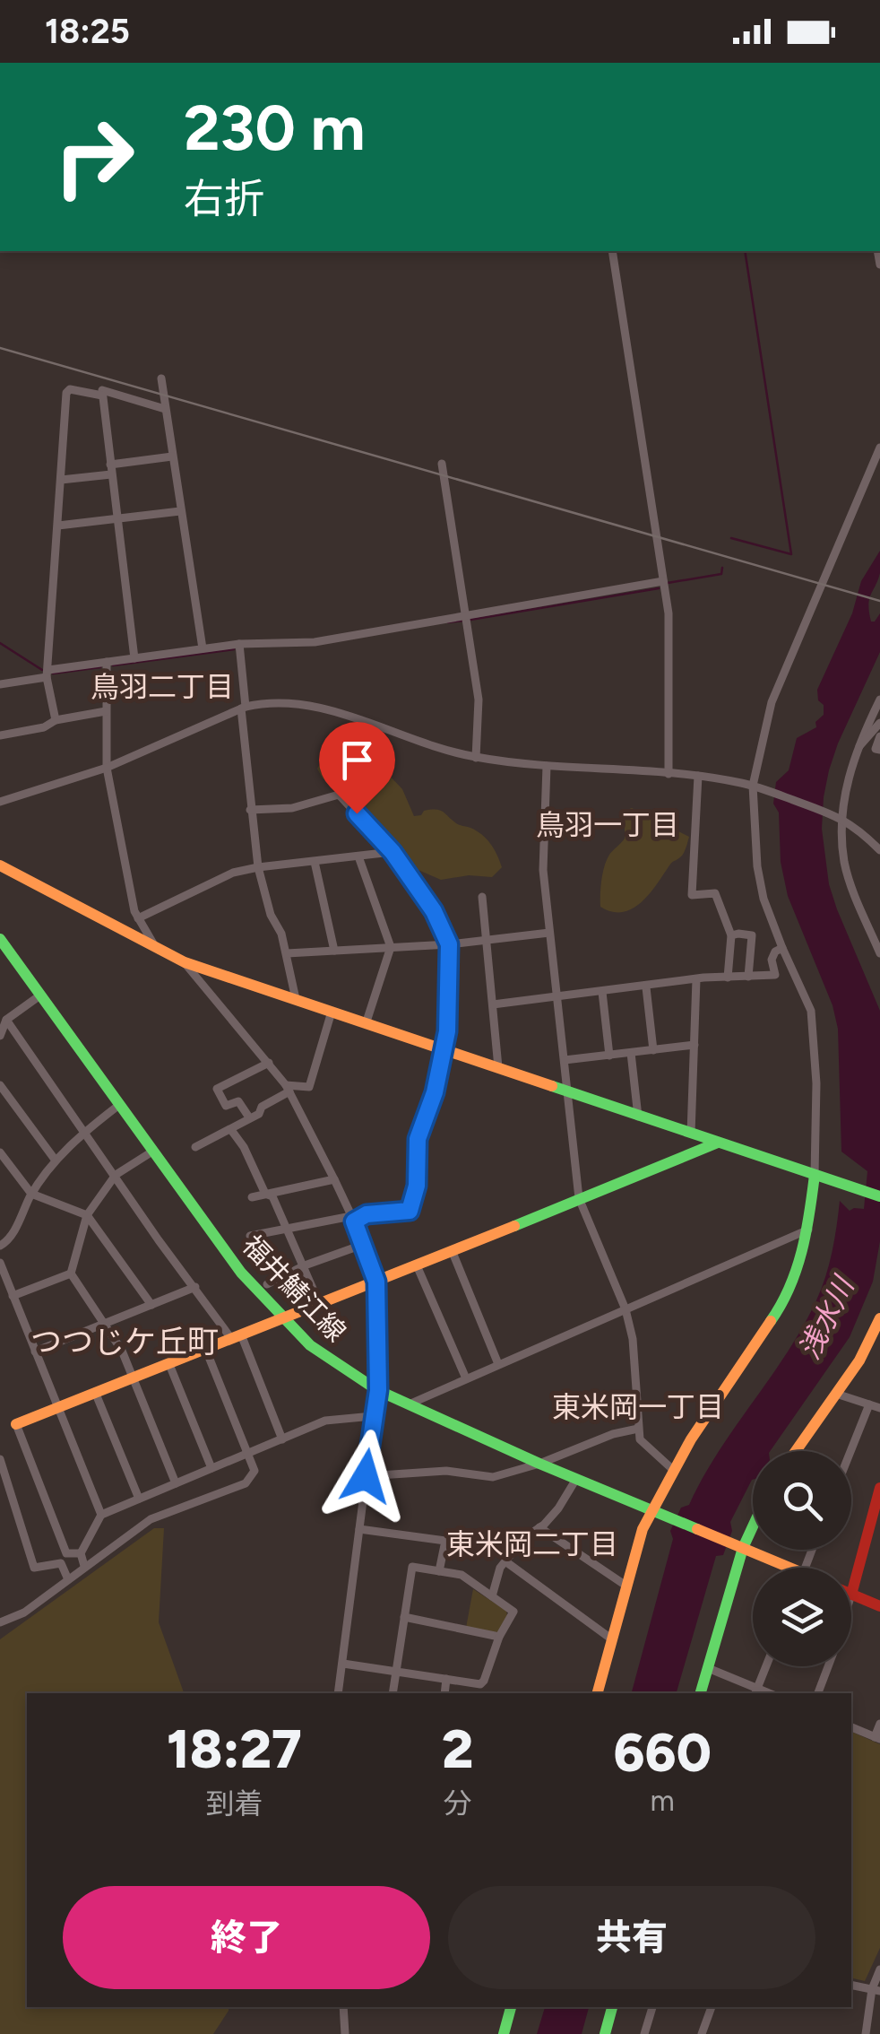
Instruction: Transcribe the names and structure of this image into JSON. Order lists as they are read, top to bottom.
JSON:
{
  "streets": {
    "street": ["福井鯖江線"]
  },
  "districts": [
    "鳥羽二丁目",
    "鳥羽一丁目",
    "つつじケ丘町",
    "東米岡一丁目",
    "東米岡二丁目"
  ],
  "water": ["浅水川"],
  "page": {
    "status": "18:25",
    "turn": ["230 m", "右折"],
    "eta": [
      "18:27",
      "到着",
      "2",
      "分",
      "660",
      "m"
    ],
    "buttons": ["終了", "共有"]
  }
}
